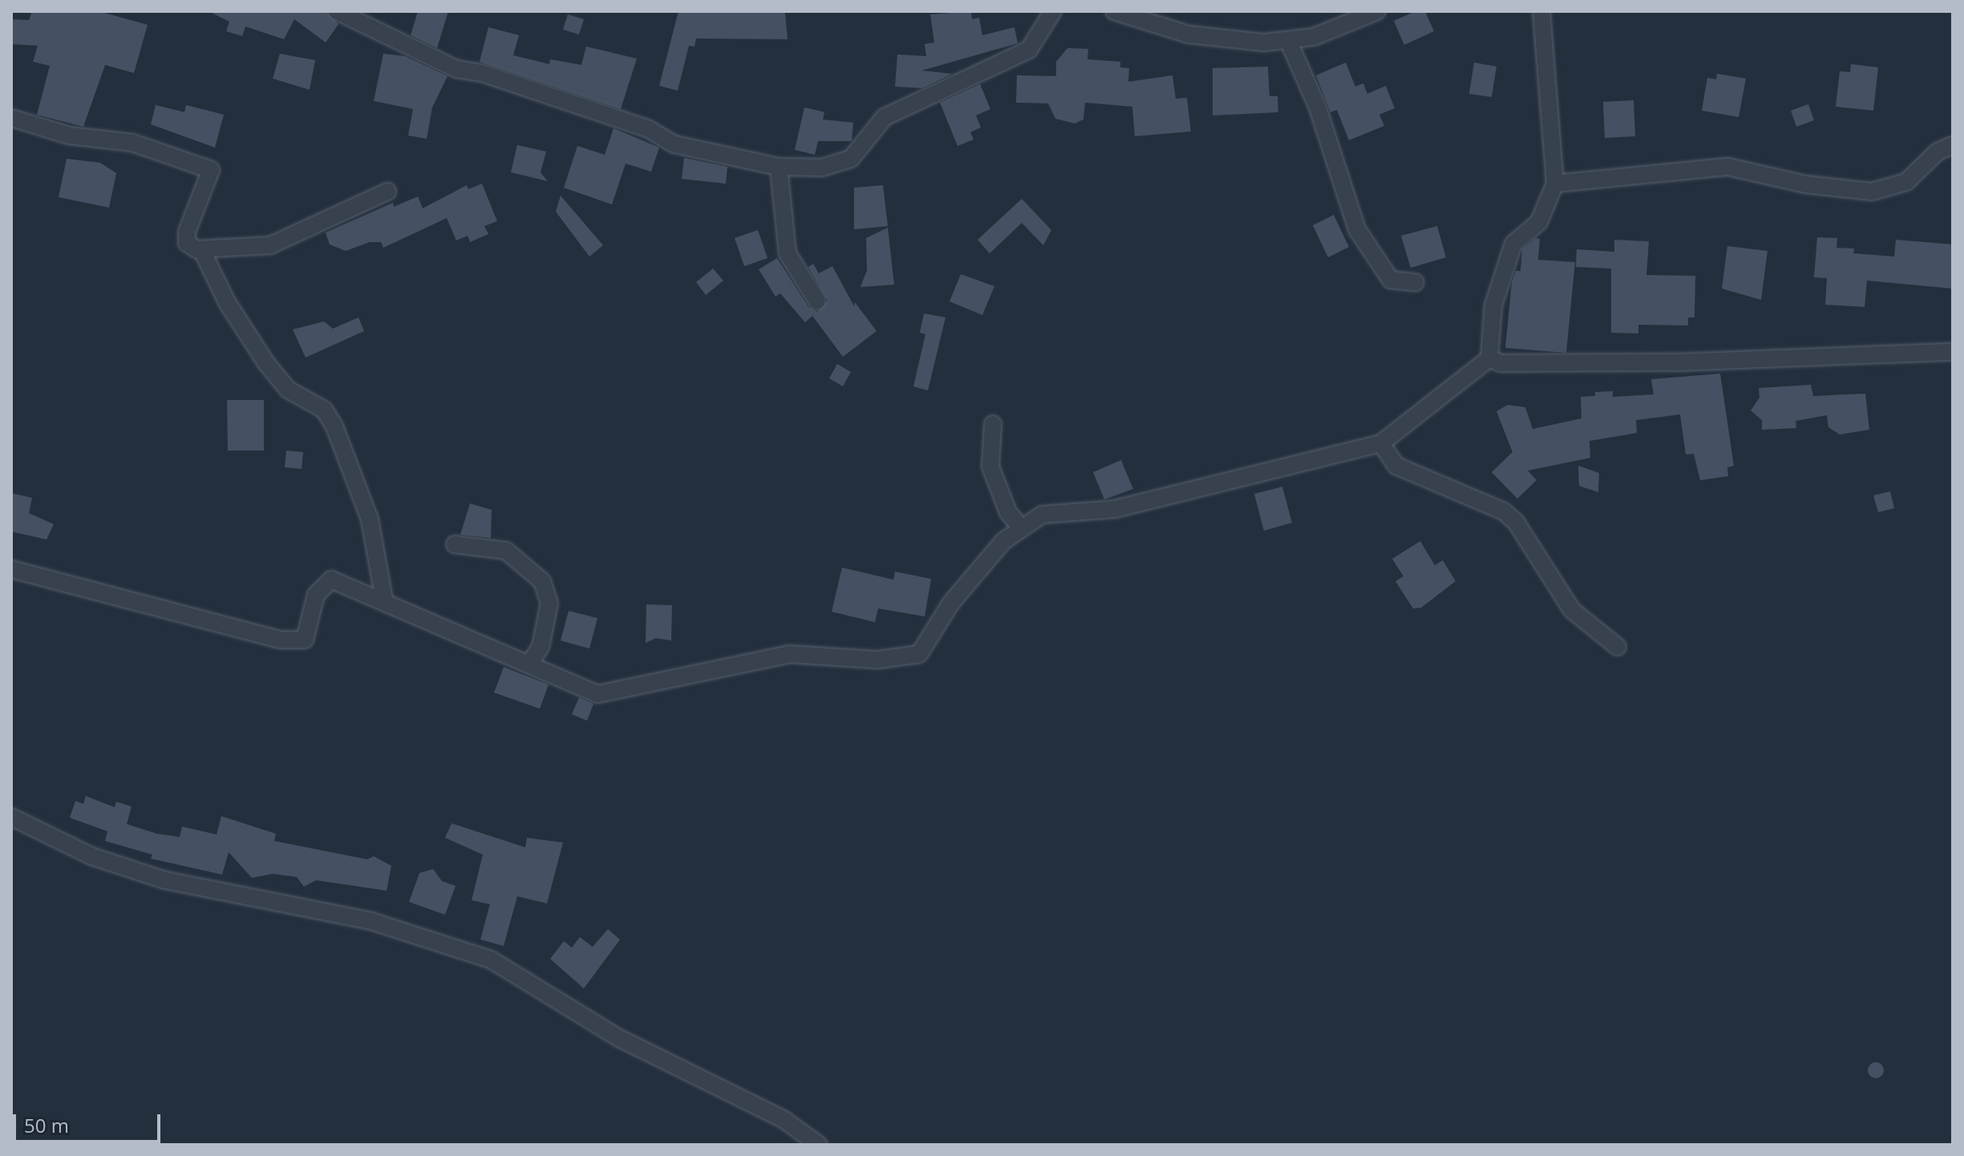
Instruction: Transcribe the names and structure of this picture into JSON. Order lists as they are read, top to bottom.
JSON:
{
  "scale_bar": "50 m"
}
